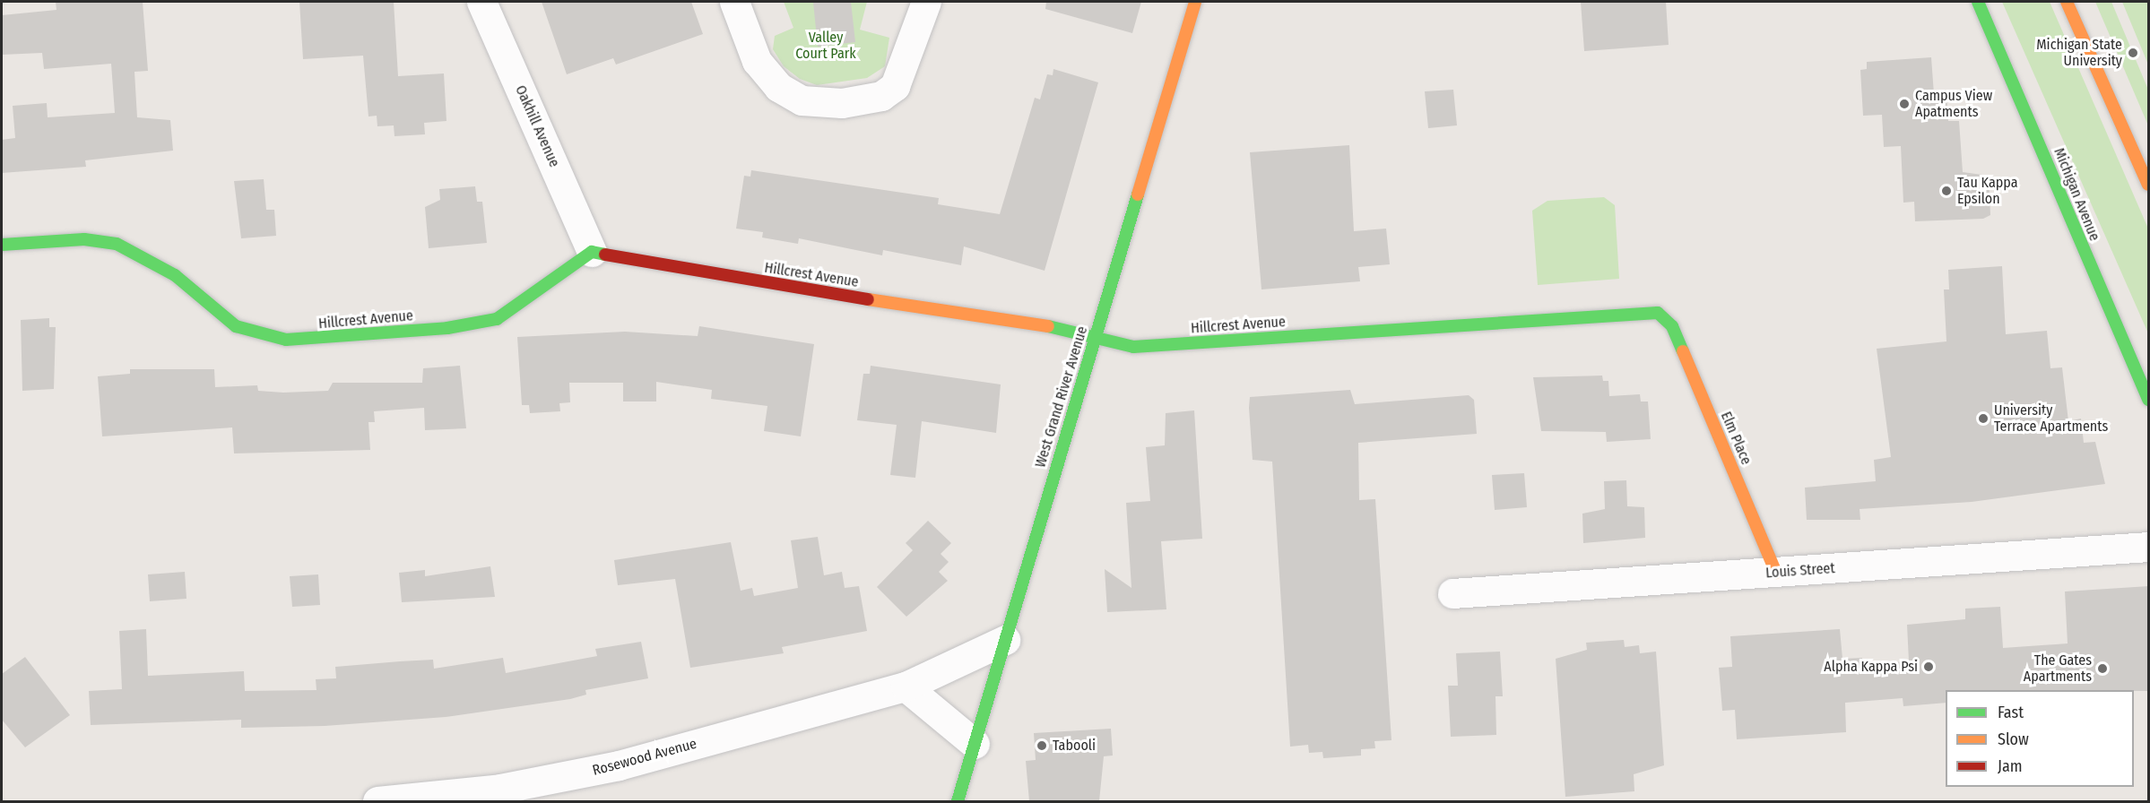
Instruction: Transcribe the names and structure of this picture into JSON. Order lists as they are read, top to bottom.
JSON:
{
  "streets": {
    "street": [
      "Oakhill Avenue",
      "Michigan Avenue",
      "Hillcrest Avenue",
      "West Grand River Avenue",
      "Elm Place",
      "Louis Street",
      "Rosewood Avenue"
    ]
  },
  "crossings": [
    ["Oakhill Avenue", "Hillcrest Avenue"],
    ["Hillcrest Avenue", "West Grand River Avenue"],
    ["Hillcrest Avenue", "Elm Place"],
    ["West Grand River Avenue", "Rosewood Avenue"],
    ["Elm Place", "Louis Street"]
  ],
  "parks": ["Valley Court Park"],
  "places": [
    "Michigan State University",
    "Campus View Apatments",
    "Tau Kappa Epsilon",
    "University Terrace Apartments",
    "Alpha Kappa Psi",
    "The Gates Apartments",
    "Tabooli"
  ],
  "legend": ["Fast", "Slow", "Jam"]
}
